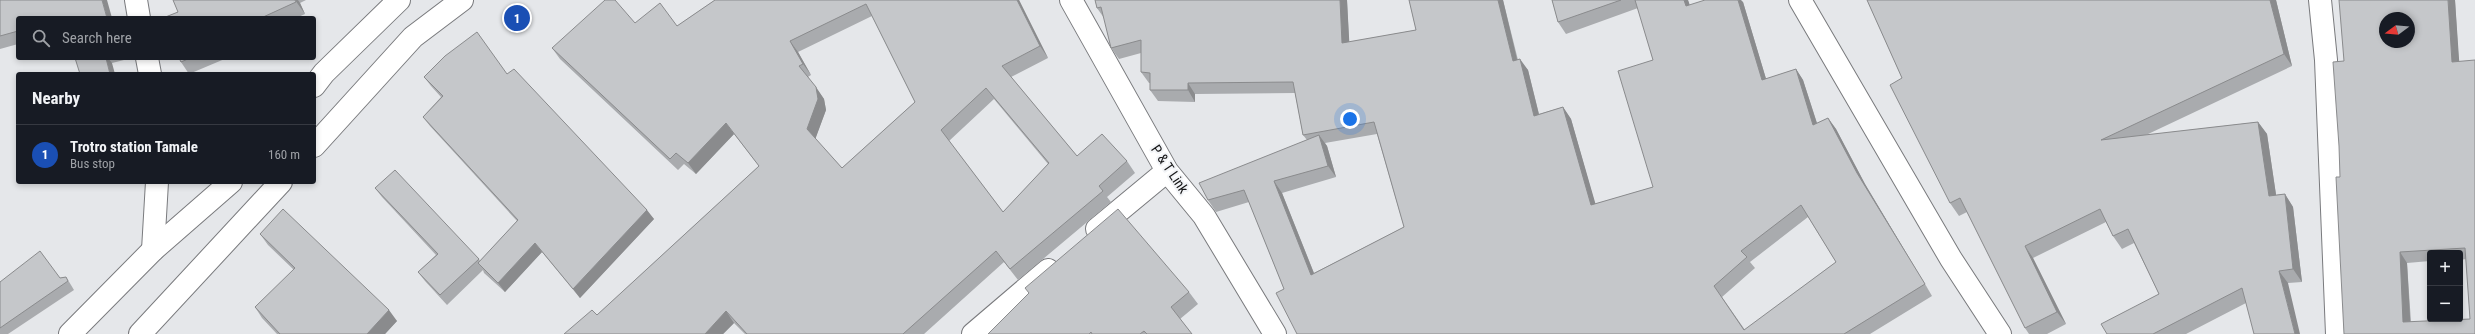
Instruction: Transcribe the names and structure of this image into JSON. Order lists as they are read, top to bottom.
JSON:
{
  "streets": {
    "main road": ["P & T Link"]
  },
  "north": "left",
  "page": {
    "pins": "1",
    "search": "Search here",
    "heading": "Nearby",
    "list": [
      {
        "mark": "1",
        "name": "Trotro station Tamale",
        "note": "Bus stop",
        "value": "160 m"
      }
    ],
    "map_buttons": ["+", "−"]
  }
}
